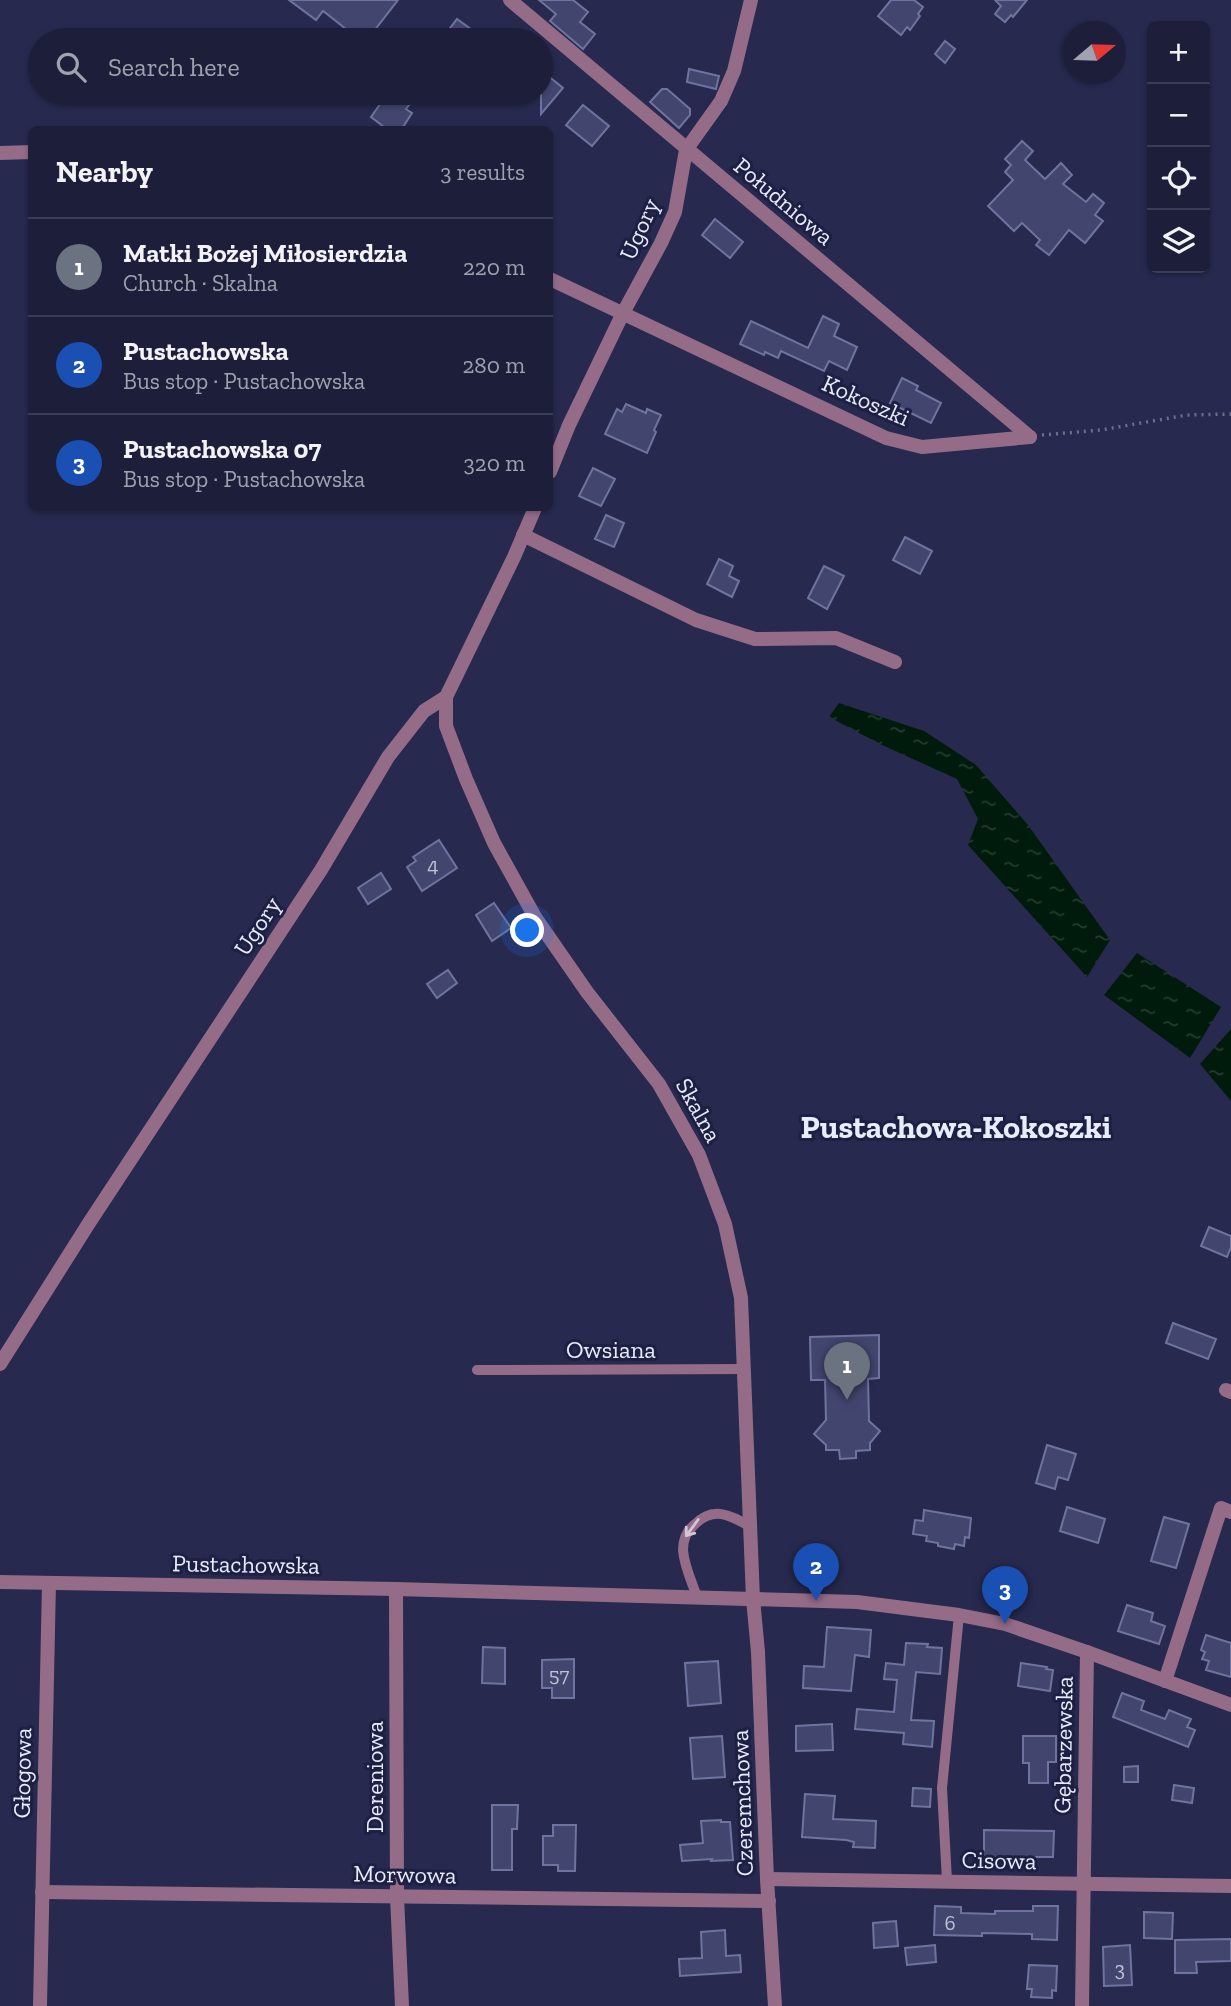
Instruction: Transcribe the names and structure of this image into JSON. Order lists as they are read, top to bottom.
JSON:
{
  "streets": {
    "street": [
      "Południowa",
      "Ugory",
      "Kokoszki",
      "Skalna",
      "Pustachowska",
      "Gębarzewska",
      "Głogowa",
      "Dereniowa",
      "Czeremchowa",
      "Cisowa",
      "Morwowa"
    ],
    "lane": ["Owsiana"]
  },
  "crossings": [
    ["Południowa", "Ugory"],
    ["Południowa", "Kokoszki"],
    ["Ugory", "Kokoszki"],
    ["Ugory", "Skalna"],
    ["Skalna", "Owsiana"],
    ["Skalna", "Pustachowska"],
    ["Skalna", "Czeremchowa"],
    ["Pustachowska", "Gębarzewska"],
    ["Pustachowska", "Głogowa"],
    ["Pustachowska", "Dereniowa"],
    ["Pustachowska", "Czeremchowa"],
    ["Gębarzewska", "Cisowa"],
    ["Głogowa", "Morwowa"],
    ["Dereniowa", "Morwowa"],
    ["Czeremchowa", "Cisowa"],
    ["Czeremchowa", "Morwowa"]
  ],
  "districts": ["Pustachowa-Kokoszki"],
  "house_numbers": [
    "4",
    "57",
    "6",
    "3"
  ],
  "north": "right",
  "page": {
    "map_buttons": ["+", "−"],
    "search": "Search here",
    "heading": ["Nearby", "3 results"],
    "list": [
      {
        "mark": "1",
        "name": "Matki Bożej Miłosierdzia",
        "note": "Church · Skalna",
        "value": "220 m"
      },
      {
        "mark": "2",
        "name": "Pustachowska",
        "note": "Bus stop · Pustachowska",
        "value": "280 m"
      },
      {
        "mark": "3",
        "name": "Pustachowska 07",
        "note": "Bus stop · Pustachowska",
        "value": "320 m"
      }
    ],
    "pins": ["1", "2", "3"]
  }
}
